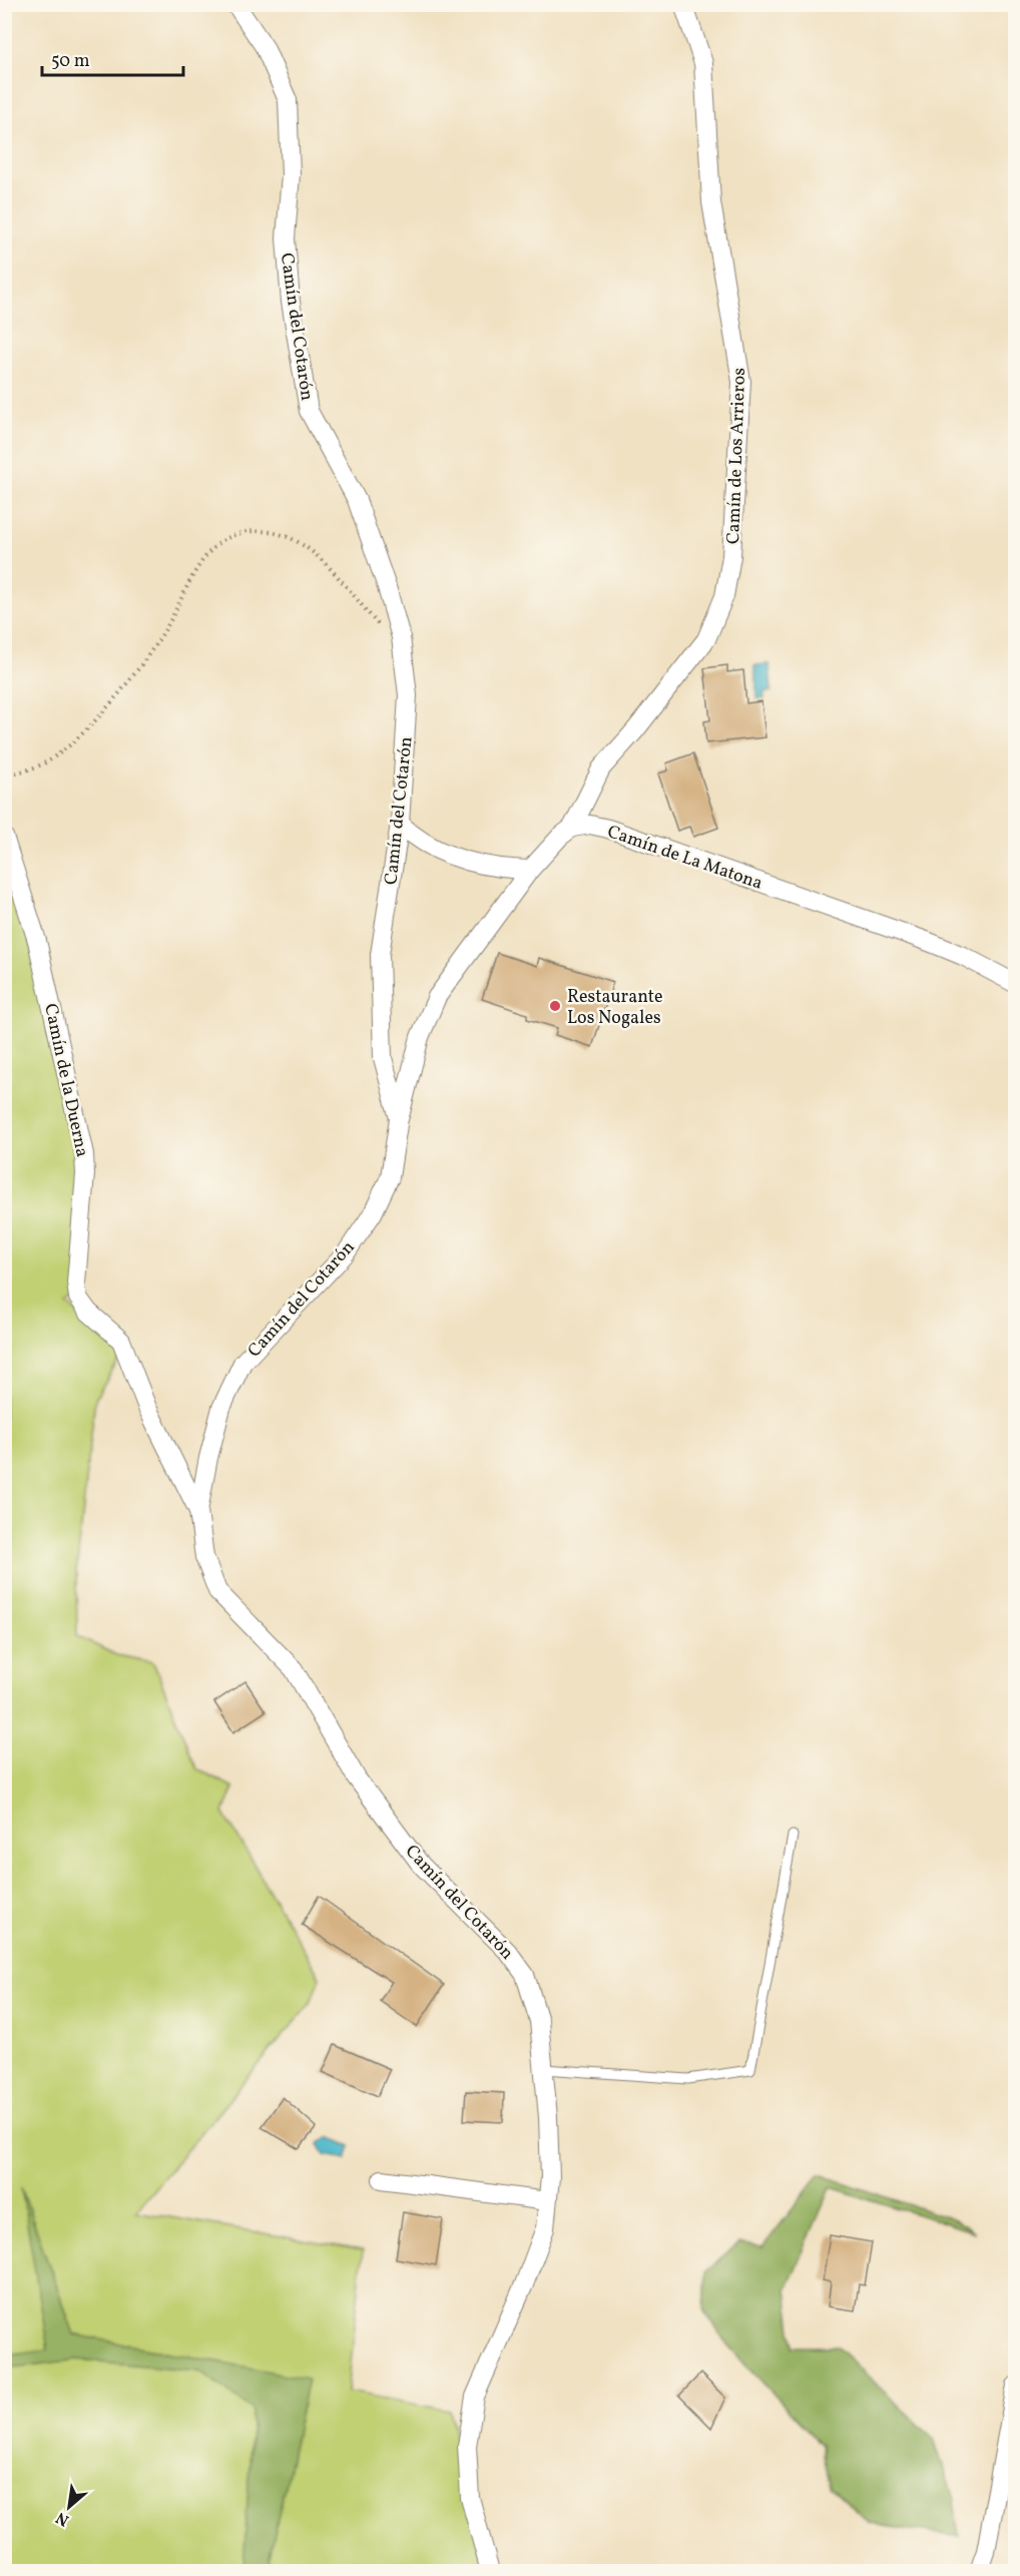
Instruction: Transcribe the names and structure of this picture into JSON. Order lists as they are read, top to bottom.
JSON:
{
  "streets": {
    "street": [
      "Camín del Cotarón",
      "Camín de Los Arrieros",
      "Camín de La Matona",
      "Camín de la Duerna"
    ]
  },
  "crossings": [
    ["Camín del Cotarón", "Camín de la Duerna"],
    ["Camín de Los Arrieros", "Camín de La Matona"]
  ],
  "places": ["Restaurante Los Nogales"],
  "scale_bar": "50 m",
  "north": "bottom left"
}
